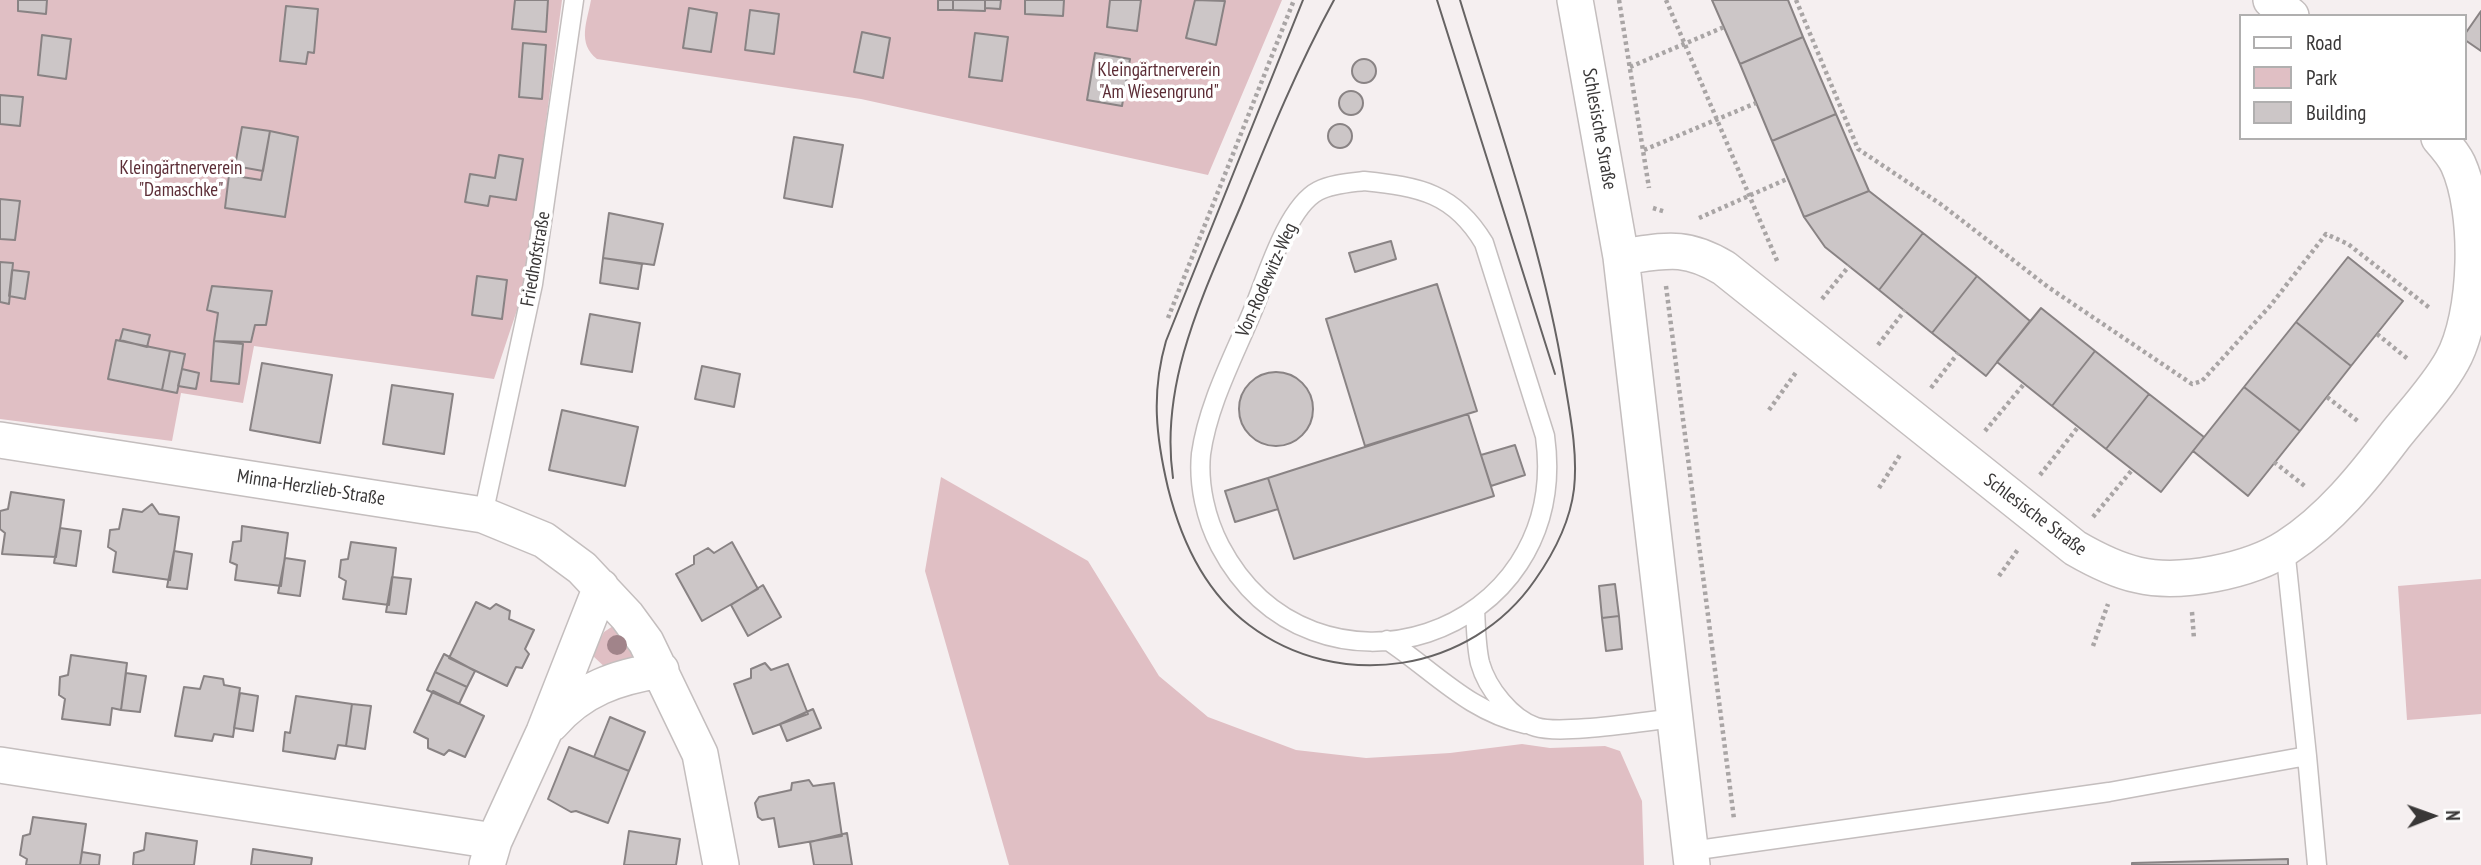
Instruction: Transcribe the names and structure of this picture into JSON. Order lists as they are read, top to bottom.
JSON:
{
  "streets": {
    "street": ["Schlesische Straße", "Minna-Herzlieb-Straße"],
    "lane": ["Friedhofstraße", "Von-Rodewitz-Weg"]
  },
  "crossings": [
    ["Friedhofstraße", "Minna-Herzlieb-Straße"]
  ],
  "parks": ["Kleingärtnerverein \"Am Wiesengrund\"", "Kleingärtnerverein \"Damaschke\""],
  "legend": ["Road", "Park", "Building"],
  "north": "right"
}
